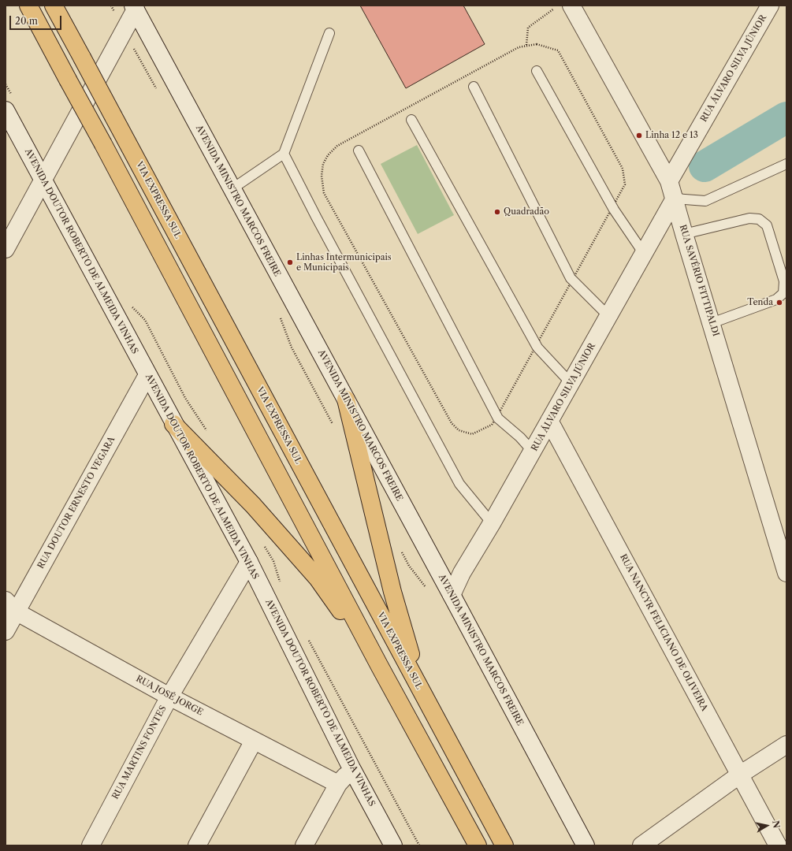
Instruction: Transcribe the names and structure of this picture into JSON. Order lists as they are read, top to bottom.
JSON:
{
  "streets": {
    "highway": ["VIA EXPRESSA SUL"],
    "street": [
      "RUA ÁLVARO SILVA JÚNIOR",
      "AVENIDA MINISTRO MARCOS FREIRE",
      "AVENIDA DOUTOR ROBERTO DE ALMEIDA VINHAS",
      "RUA SAVÉRIO FITTIPALDI",
      "RUA DOUTOR ERNESTO VEGARA",
      "RUA NANCYR FELICIANO DE OLIVEIRA",
      "RUA JOSÉ JORGE",
      "RUA MARTINS FONTES"
    ]
  },
  "crossings": [
    ["RUA ÁLVARO SILVA JÚNIOR", "AVENIDA MINISTRO MARCOS FREIRE"],
    ["RUA ÁLVARO SILVA JÚNIOR", "RUA SAVÉRIO FITTIPALDI"],
    ["RUA ÁLVARO SILVA JÚNIOR", "RUA NANCYR FELICIANO DE OLIVEIRA"],
    ["AVENIDA DOUTOR ROBERTO DE ALMEIDA VINHAS", "RUA DOUTOR ERNESTO VEGARA"],
    ["AVENIDA DOUTOR ROBERTO DE ALMEIDA VINHAS", "RUA MARTINS FONTES"],
    ["RUA DOUTOR ERNESTO VEGARA", "RUA JOSÉ JORGE"],
    ["RUA JOSÉ JORGE", "RUA MARTINS FONTES"]
  ],
  "places": [
    "Linha 12 e 13",
    "Quadradão",
    "Linhas Intermunicipais e Municipais",
    "Tenda"
  ],
  "scale_bar": "20 m",
  "north": "right"
}
